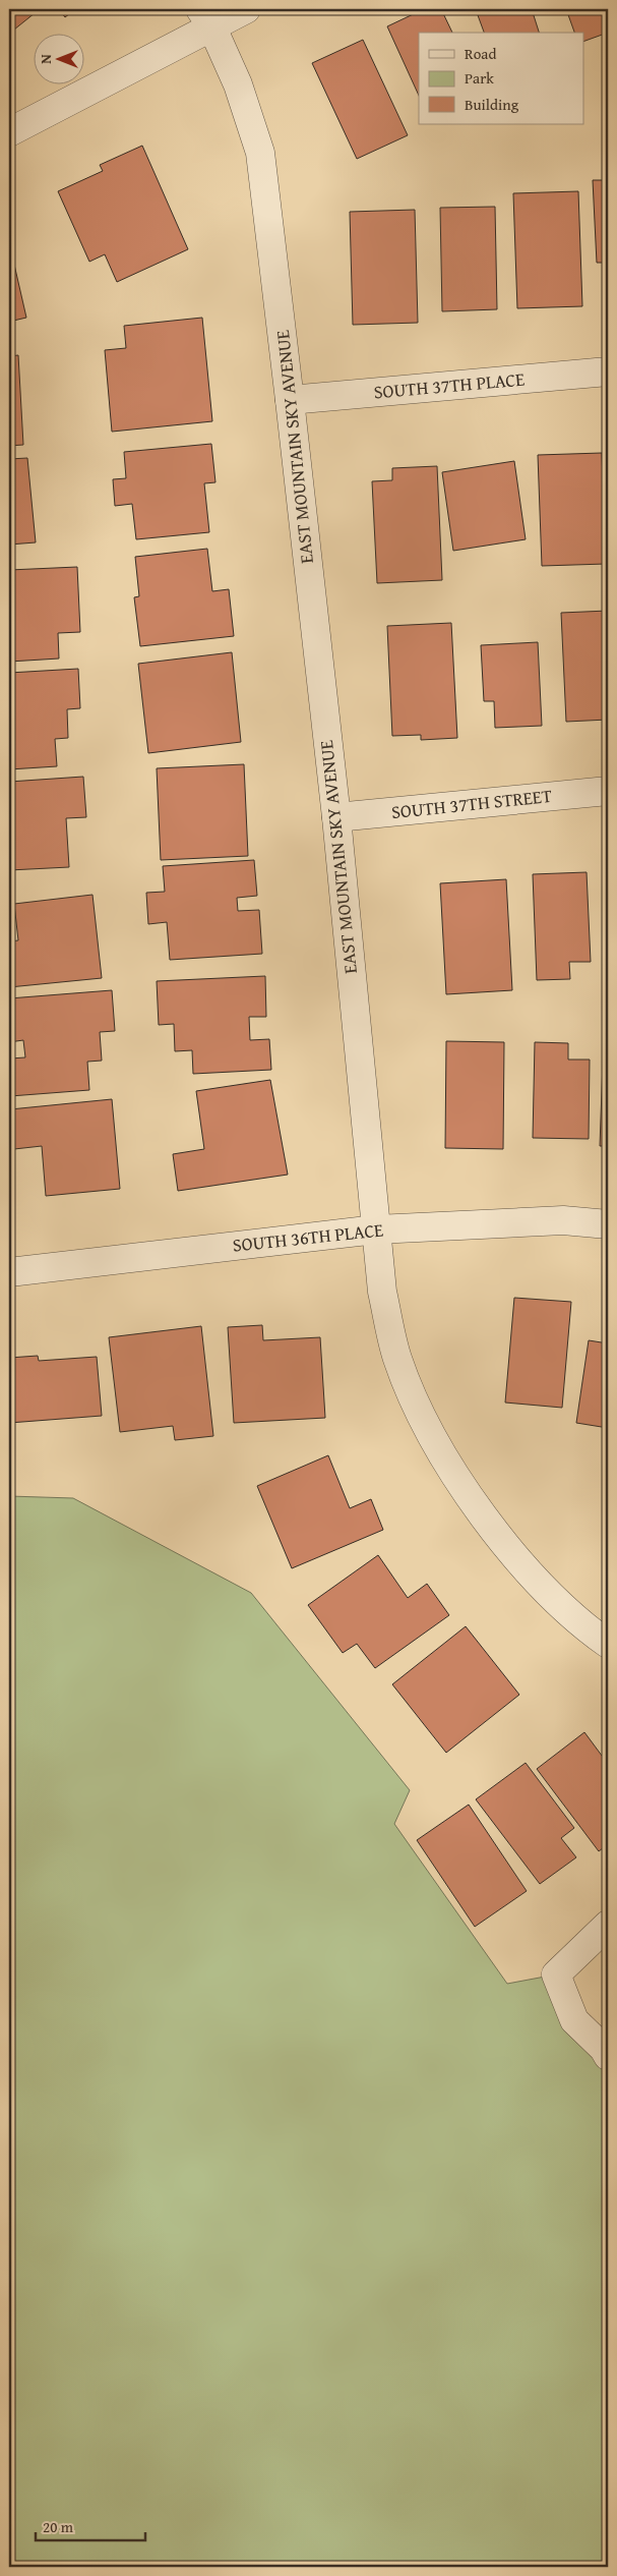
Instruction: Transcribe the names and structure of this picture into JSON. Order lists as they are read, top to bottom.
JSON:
{
  "streets": {
    "street": [
      "SOUTH 37TH PLACE",
      "EAST MOUNTAIN SKY AVENUE",
      "SOUTH 37TH STREET",
      "SOUTH 36TH PLACE"
    ]
  },
  "crossings": [
    ["SOUTH 37TH PLACE", "EAST MOUNTAIN SKY AVENUE"],
    ["EAST MOUNTAIN SKY AVENUE", "SOUTH 37TH STREET"],
    ["EAST MOUNTAIN SKY AVENUE", "SOUTH 36TH PLACE"]
  ],
  "legend": ["Road", "Park", "Building"],
  "scale_bar": "20 m",
  "north": "left"
}
